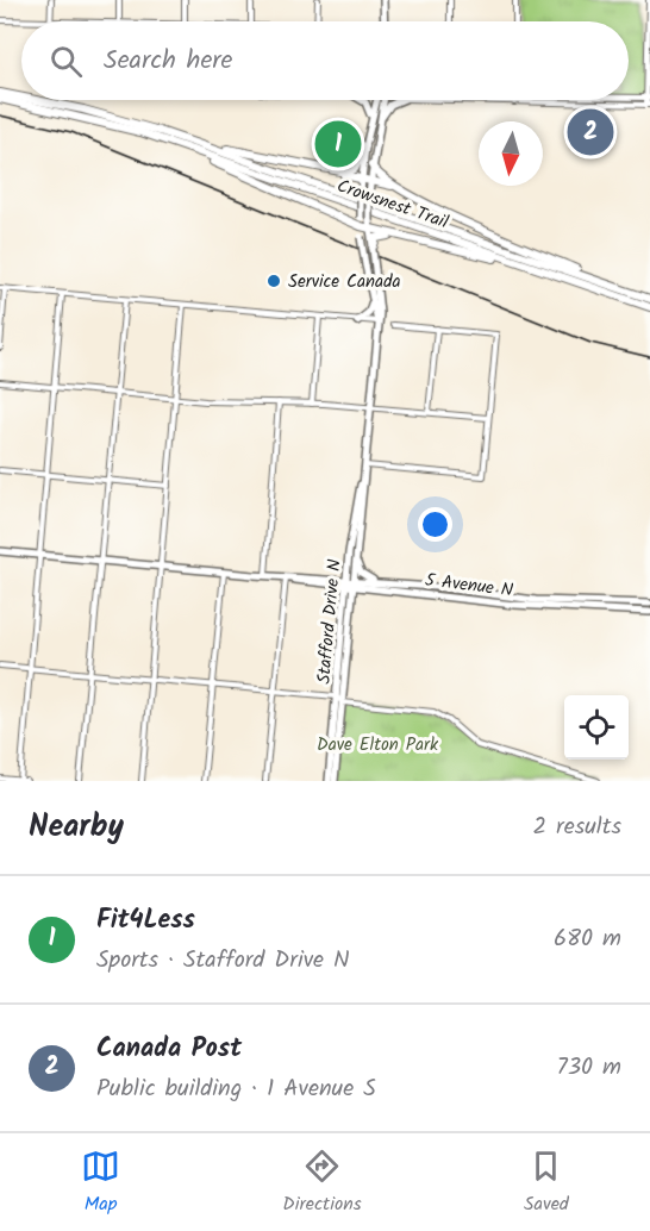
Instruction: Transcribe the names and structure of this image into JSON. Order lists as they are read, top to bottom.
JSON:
{
  "streets": {
    "highway": ["Crowsnest Trail"],
    "main road": ["5 Avenue N", "Stafford Drive N"]
  },
  "crossings": [
    ["5 Avenue N", "Stafford Drive N"]
  ],
  "parks": ["Dave Elton Park"],
  "places": ["Service Canada"],
  "north": "bottom",
  "page": {
    "search": "Search here",
    "pins": ["2", "1"],
    "heading": ["Nearby", "2 results"],
    "list": [
      {
        "mark": "1",
        "name": "Fit4Less",
        "note": "Sports · Stafford Drive N",
        "value": "680 m"
      },
      {
        "mark": "2",
        "name": "Canada Post",
        "note": "Public building · 1 Avenue S",
        "value": "730 m"
      }
    ],
    "nav": ["Map", "Directions", "Saved"]
  }
}
